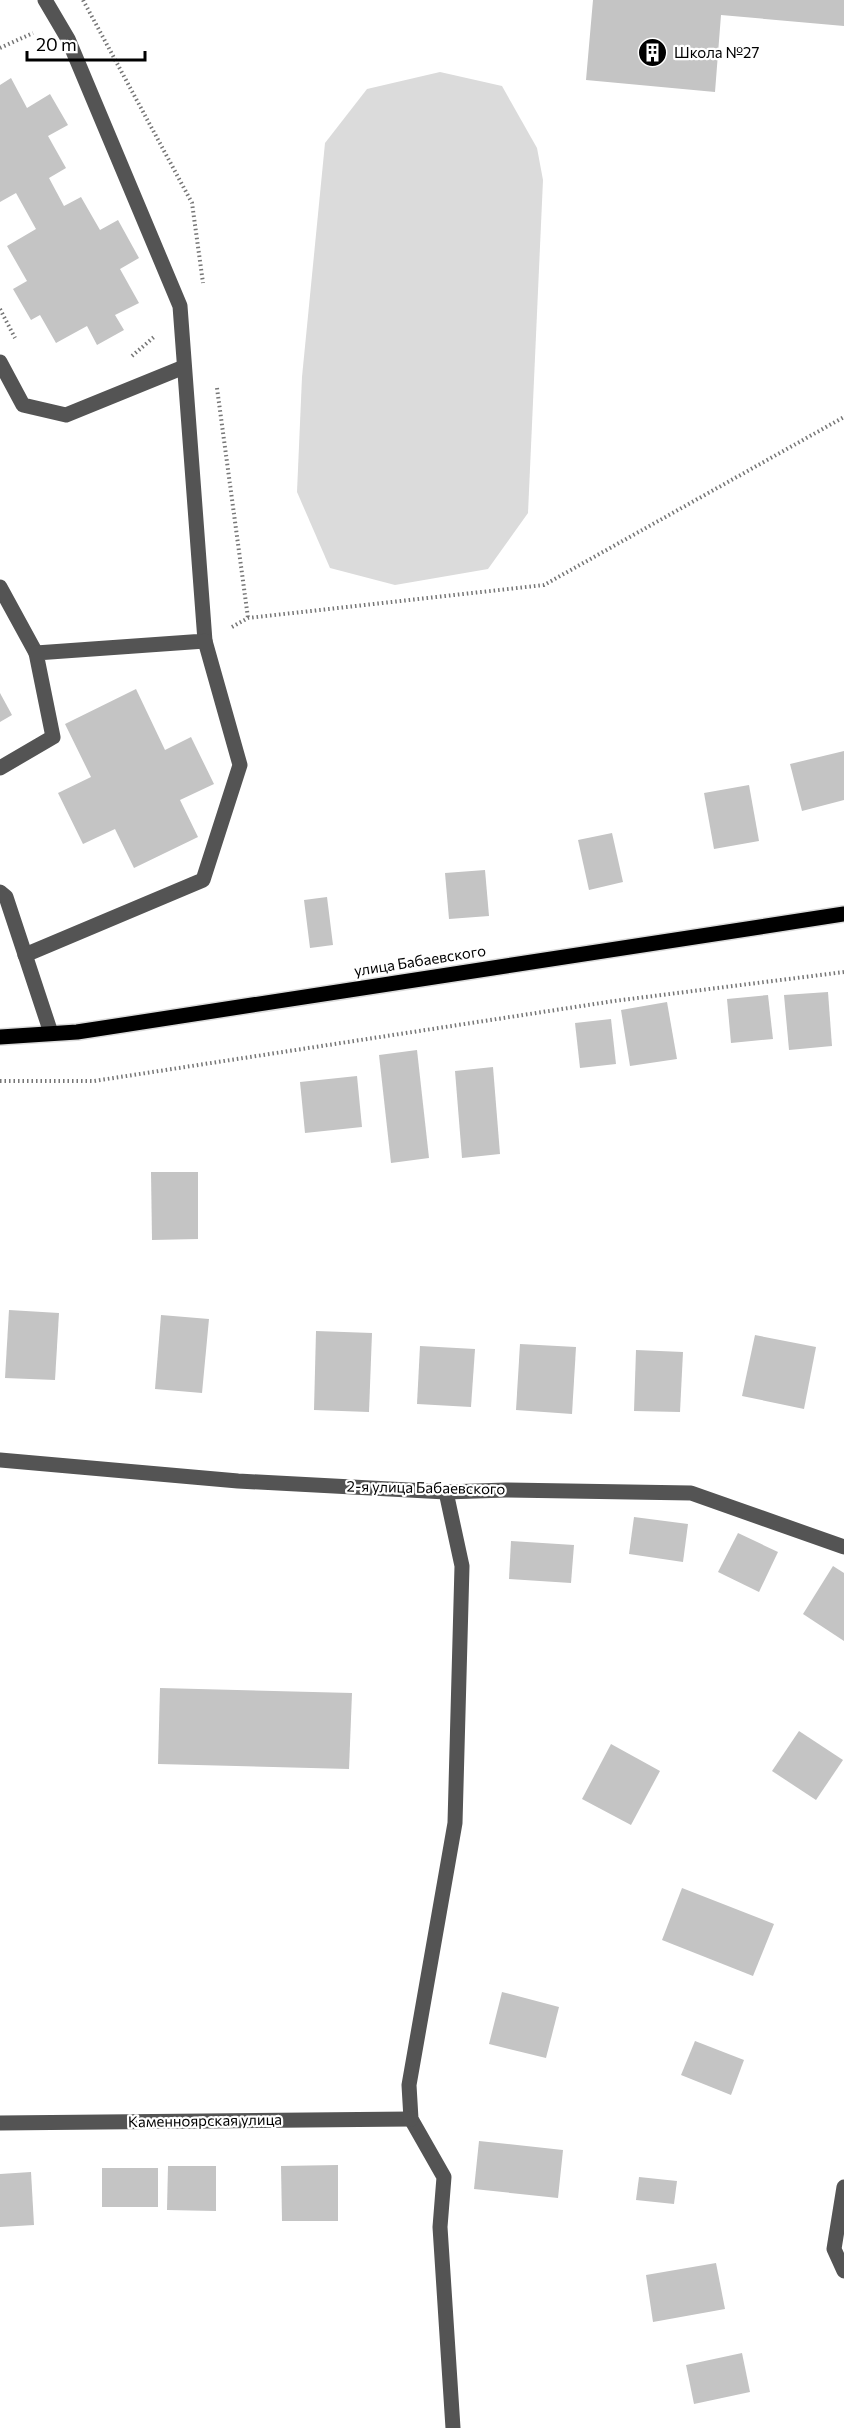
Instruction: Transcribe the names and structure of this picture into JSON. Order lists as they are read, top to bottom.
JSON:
{
  "streets": {
    "main road": ["улица Бабаевского"],
    "street": ["2-я улица Бабаевского", "Каменноярская улица"]
  },
  "places": {
    "building": ["Школа №27"]
  },
  "scale_bar": "20 m"
}
